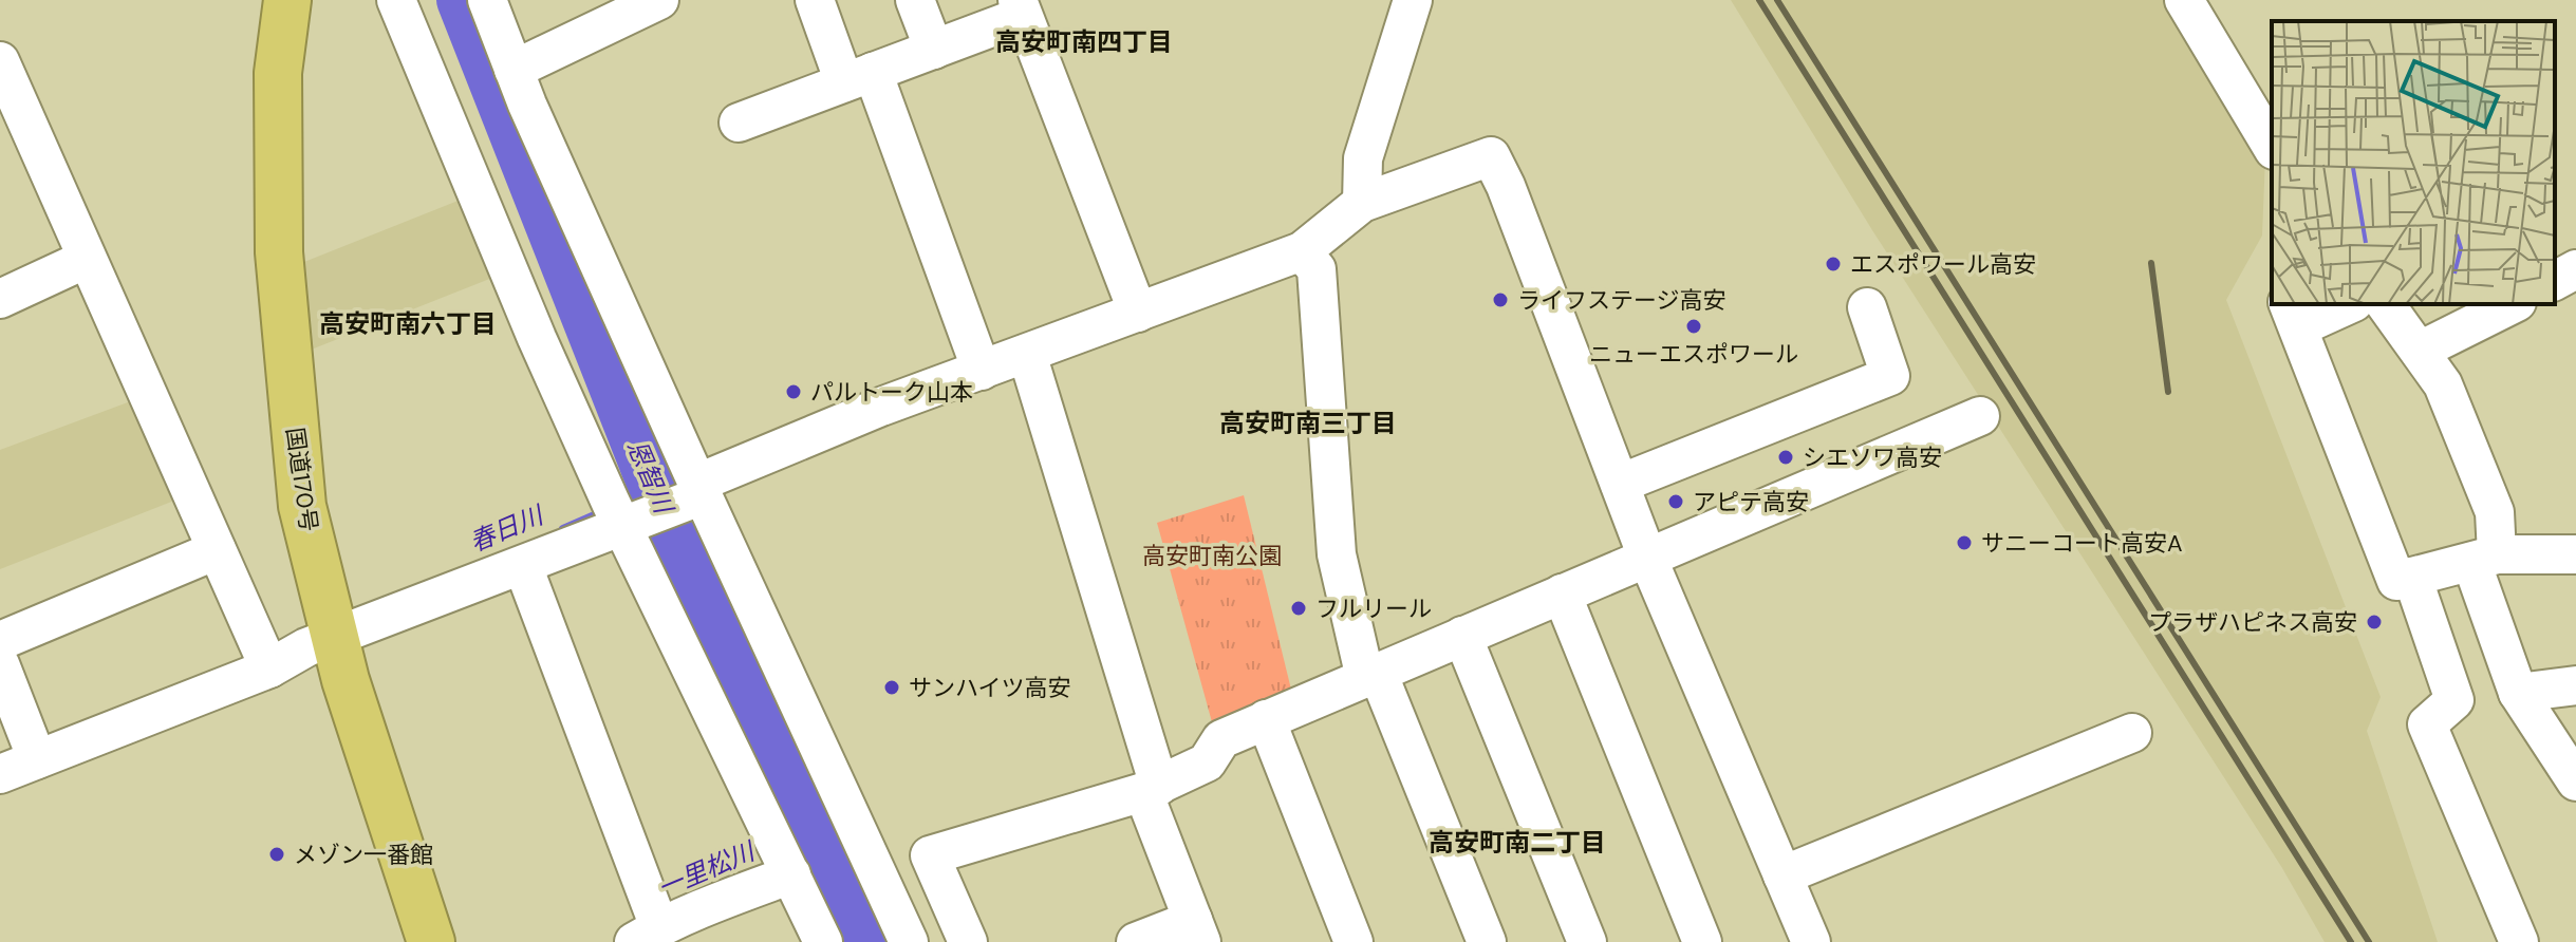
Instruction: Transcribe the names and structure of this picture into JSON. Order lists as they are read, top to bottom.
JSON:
{
  "streets": {
    "highway": ["国道170号"]
  },
  "districts": [
    "高安町南四丁目",
    "高安町南六丁目",
    "高安町南三丁目",
    "高安町南二丁目"
  ],
  "water": ["恩智川", "春日川", "一里松川"],
  "parks": ["高安町南公園"],
  "places": [
    "エスポワール高安",
    "ライフステージ高安",
    "ニューエスポワール",
    "パルトーク山本",
    "シエソワ高安",
    "アピテ高安",
    "サニーコート高安A",
    "フルリール",
    "プラザハピネス高安",
    "サンハイツ高安",
    "メゾン一番館"
  ]
}
